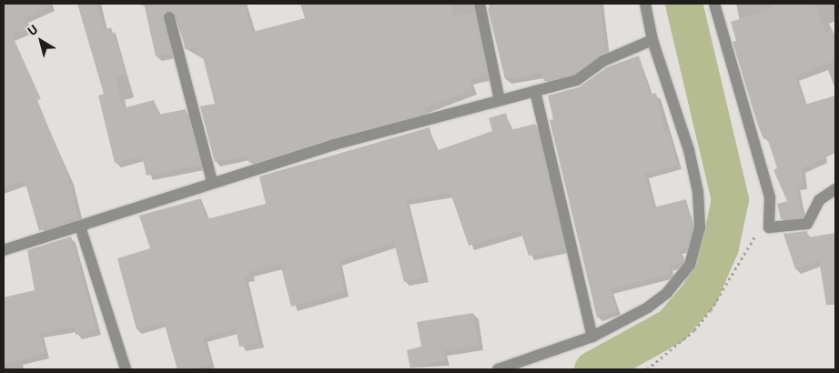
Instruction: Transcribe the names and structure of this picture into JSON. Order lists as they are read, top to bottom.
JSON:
{
  "north": "top left"
}
